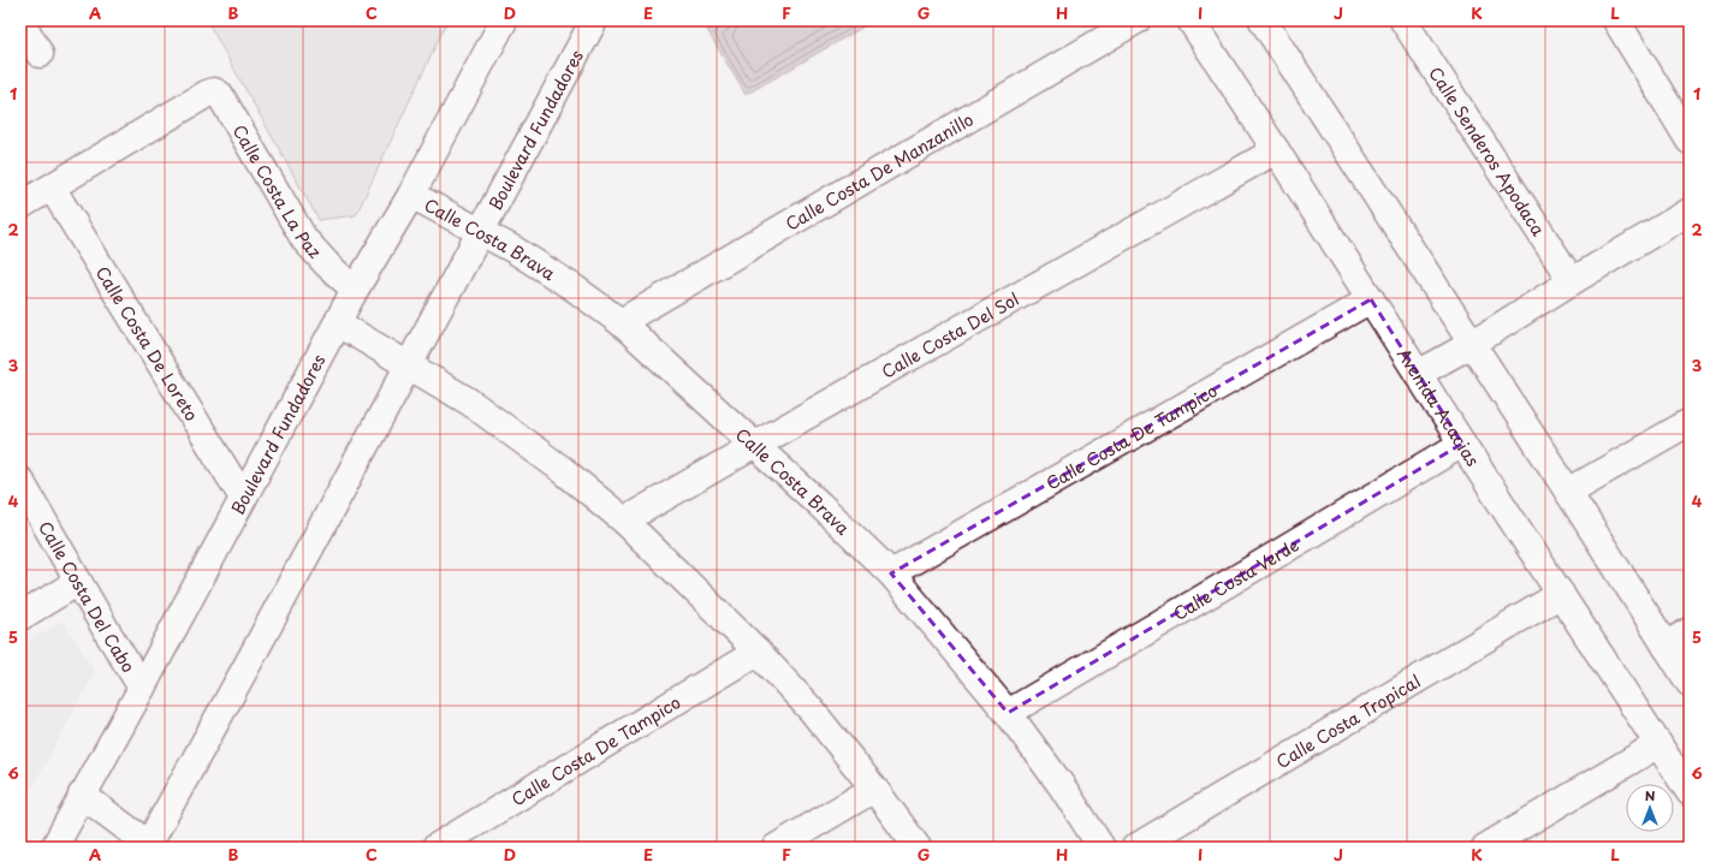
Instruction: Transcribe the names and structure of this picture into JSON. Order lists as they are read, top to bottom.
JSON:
{
  "streets": {
    "street": [
      "Boulevard Fundadores",
      "Calle Senderos Apodaca",
      "Calle Costa De Manzanillo",
      "Calle Costa La Paz",
      "Calle Costa Brava",
      "Calle Costa Del Sol",
      "Calle Costa De Loreto",
      "Avenida Acacias",
      "Calle Costa De Tampico",
      "Calle Costa Verde",
      "Calle Costa Del Cabo",
      "Calle Costa Tropical"
    ]
  },
  "crossings": [
    ["Boulevard Fundadores", "Calle Costa La Paz"],
    ["Boulevard Fundadores", "Calle Costa Brava"],
    ["Boulevard Fundadores", "Calle Costa De Loreto"],
    ["Boulevard Fundadores", "Calle Costa Del Cabo"],
    ["Calle Costa De Manzanillo", "Calle Costa Brava"],
    ["Calle Costa La Paz", "Calle Costa De Loreto"],
    ["Calle Costa Brava", "Calle Costa Del Sol"],
    ["Calle Costa Brava", "Calle Costa De Tampico"],
    ["Calle Costa Brava", "Calle Costa Verde"],
    ["Calle Costa Del Sol", "Avenida Acacias"],
    ["Avenida Acacias", "Calle Costa De Tampico"],
    ["Avenida Acacias", "Calle Costa Verde"],
    ["Avenida Acacias", "Calle Costa Tropical"]
  ],
  "north": "top",
  "grid": {
    "columns": [
      "A",
      "B",
      "C",
      "D",
      "E",
      "F",
      "G",
      "H",
      "I",
      "J",
      "K",
      "L"
    ],
    "rows": [
      "1",
      "2",
      "3",
      "4",
      "5",
      "6"
    ]
  }
}
